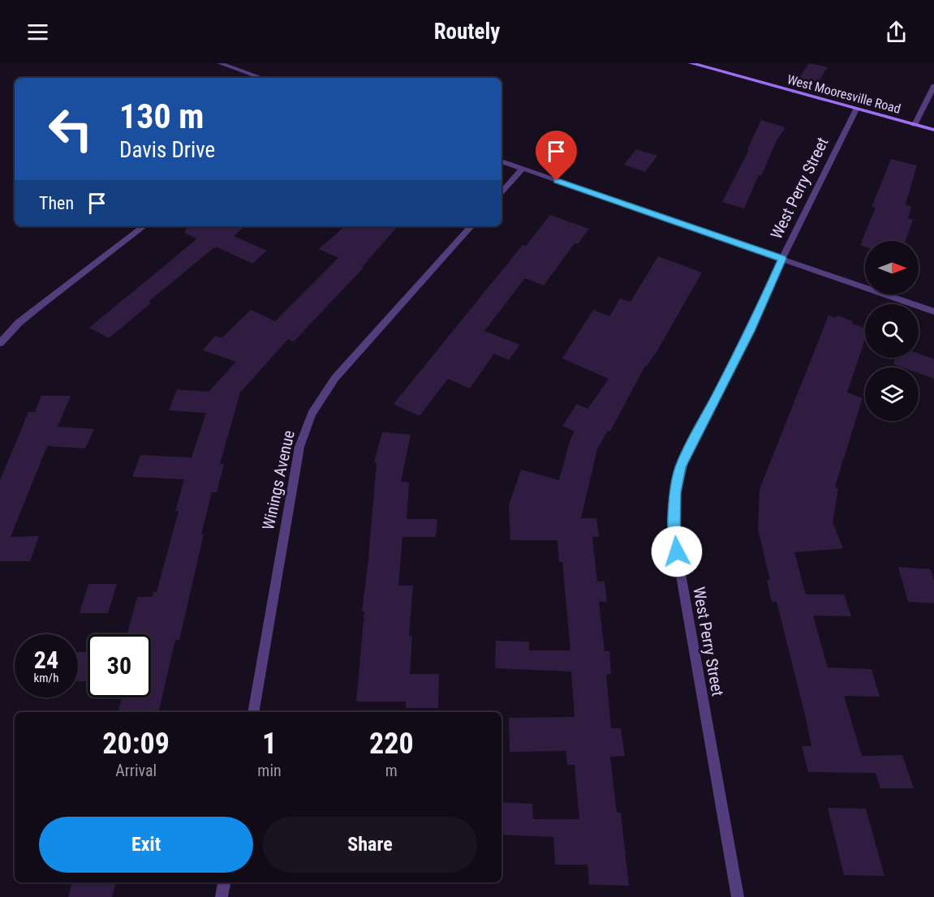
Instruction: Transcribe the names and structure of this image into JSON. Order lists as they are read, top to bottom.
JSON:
{
  "streets": {
    "main road": ["West Mooresville Road"],
    "street": ["West Perry Street", "Winings Avenue"]
  },
  "crossings": [
    ["West Mooresville Road", "West Perry Street"]
  ],
  "north": "right",
  "page": {
    "header": "Routely",
    "turn": ["130 m", "Davis Drive"],
    "then": "Then",
    "speed": "24 km/h",
    "limit": "30",
    "eta": [
      "20:09",
      "Arrival",
      "1",
      "min",
      "220",
      "m"
    ],
    "buttons": ["Exit", "Share"]
  }
}
